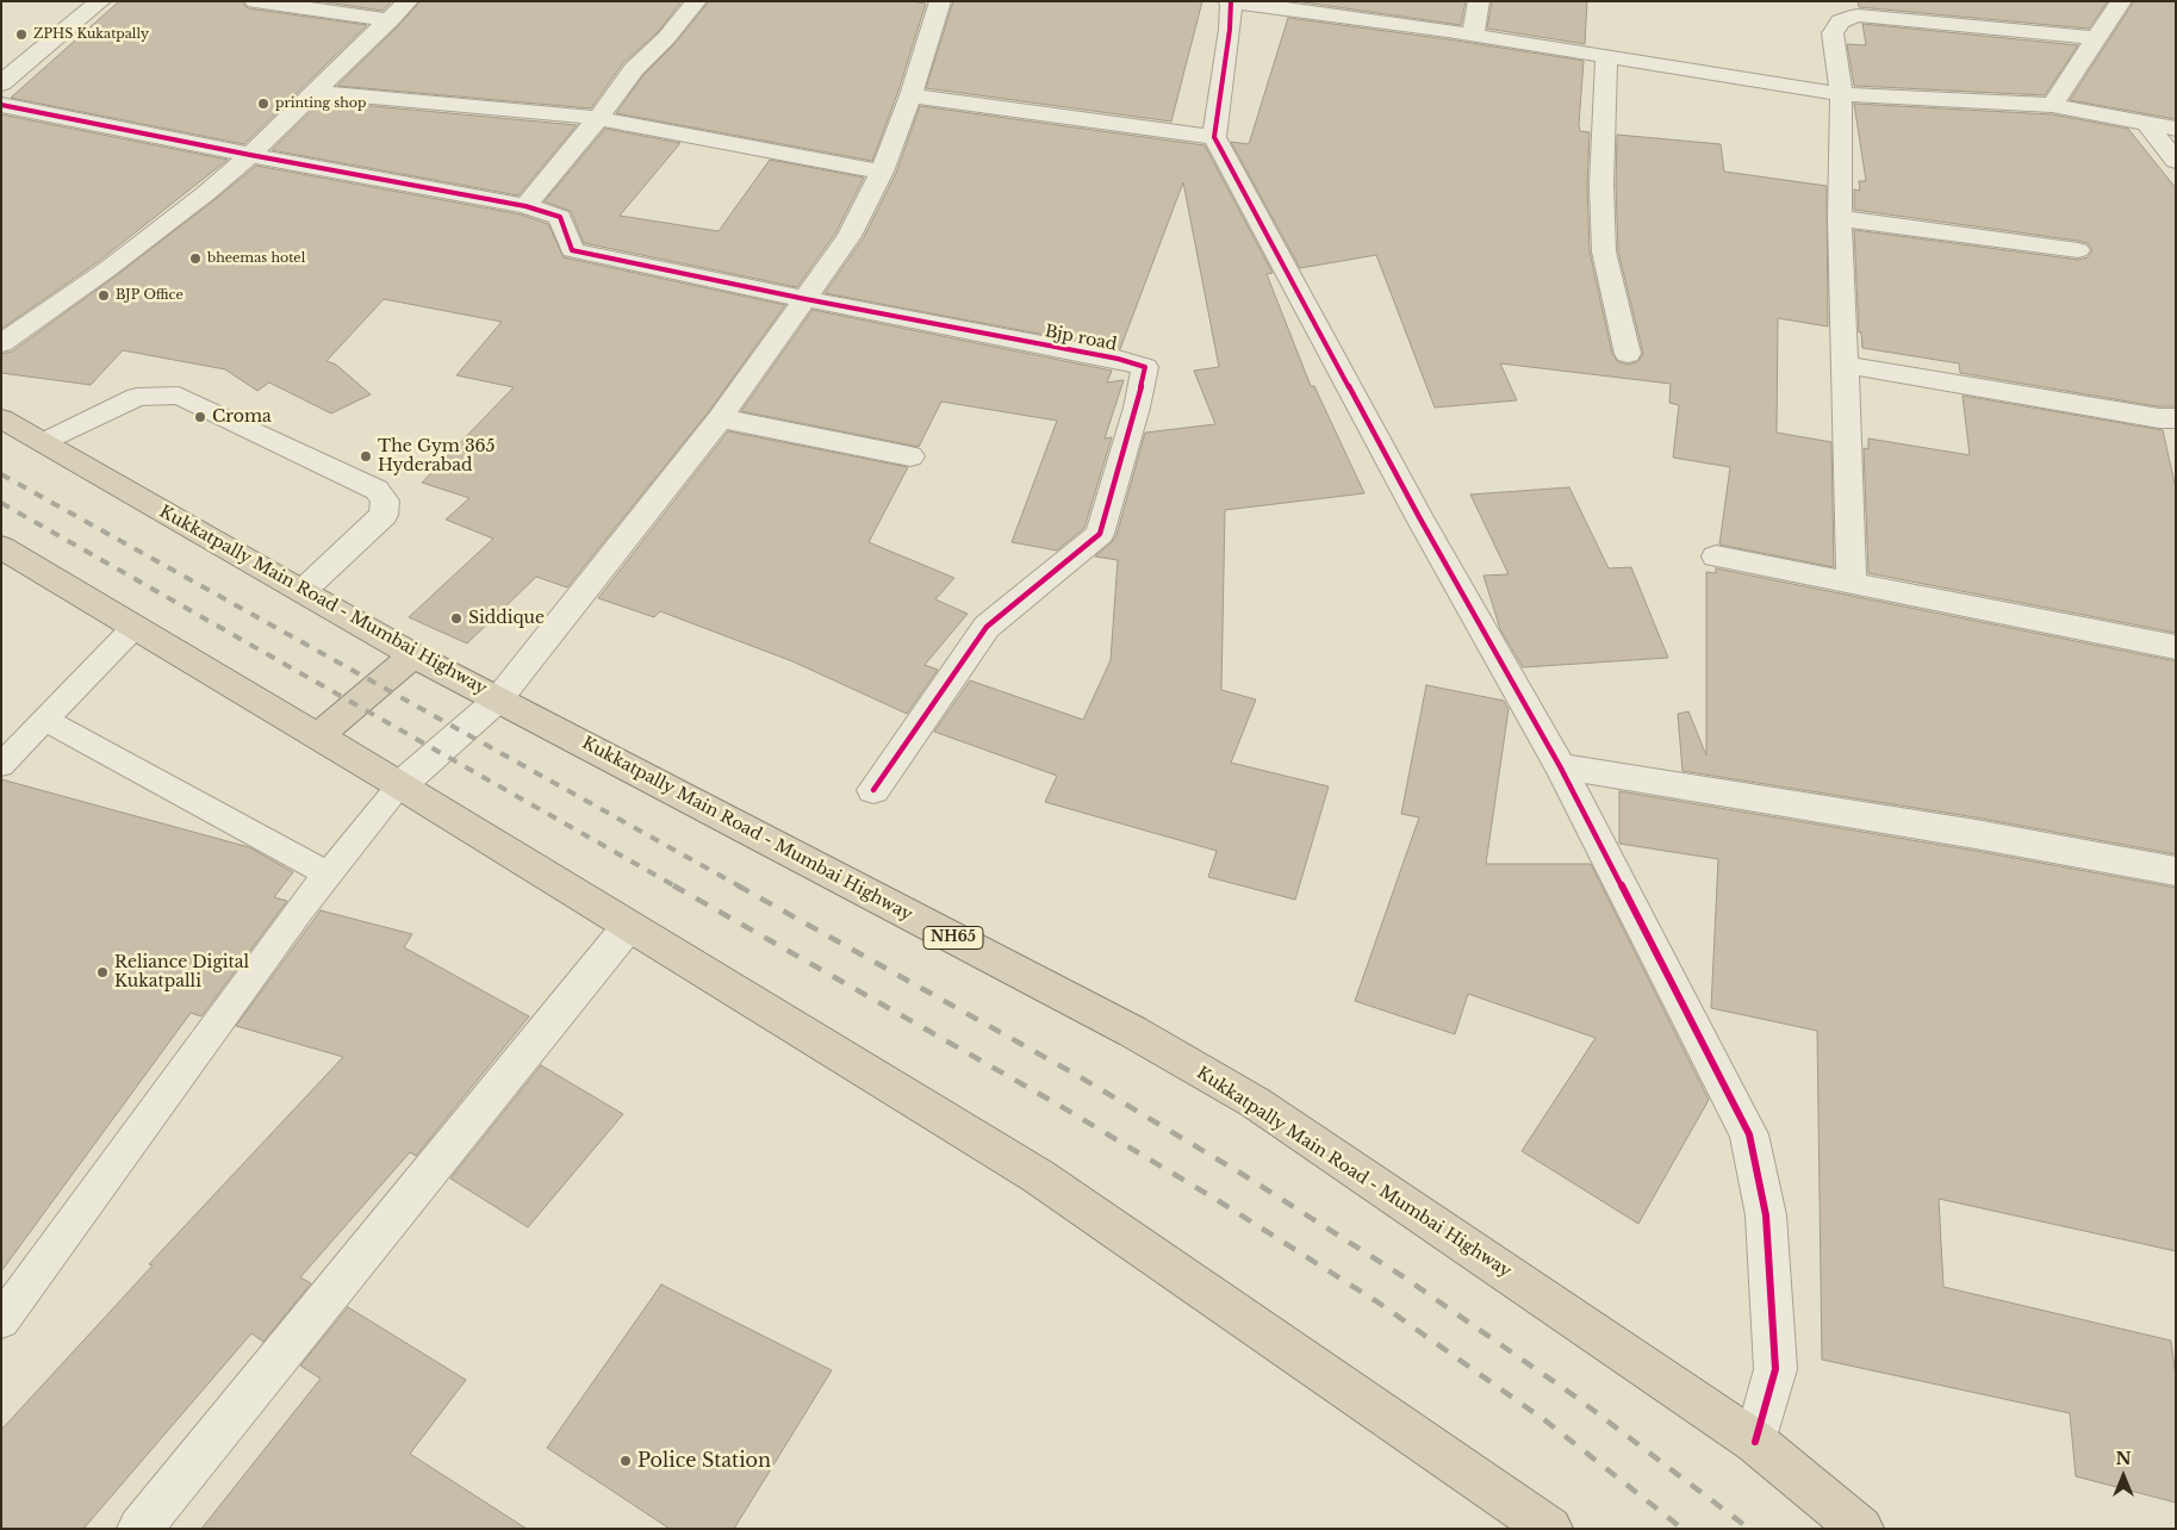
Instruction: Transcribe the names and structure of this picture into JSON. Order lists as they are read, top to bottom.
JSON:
{
  "streets": {
    "highway": ["Kukkatpally Main Road - Mumbai Highway", "NH65"],
    "street": ["Bjp road"]
  },
  "places": [
    "ZPHS Kukatpally",
    "printing shop",
    "bheemas hotel",
    "BJP Office",
    "Croma",
    "The Gym 365 Hyderabad",
    "Siddique",
    "Reliance Digital Kukatpalli",
    "Police Station"
  ],
  "north": "top"
}
